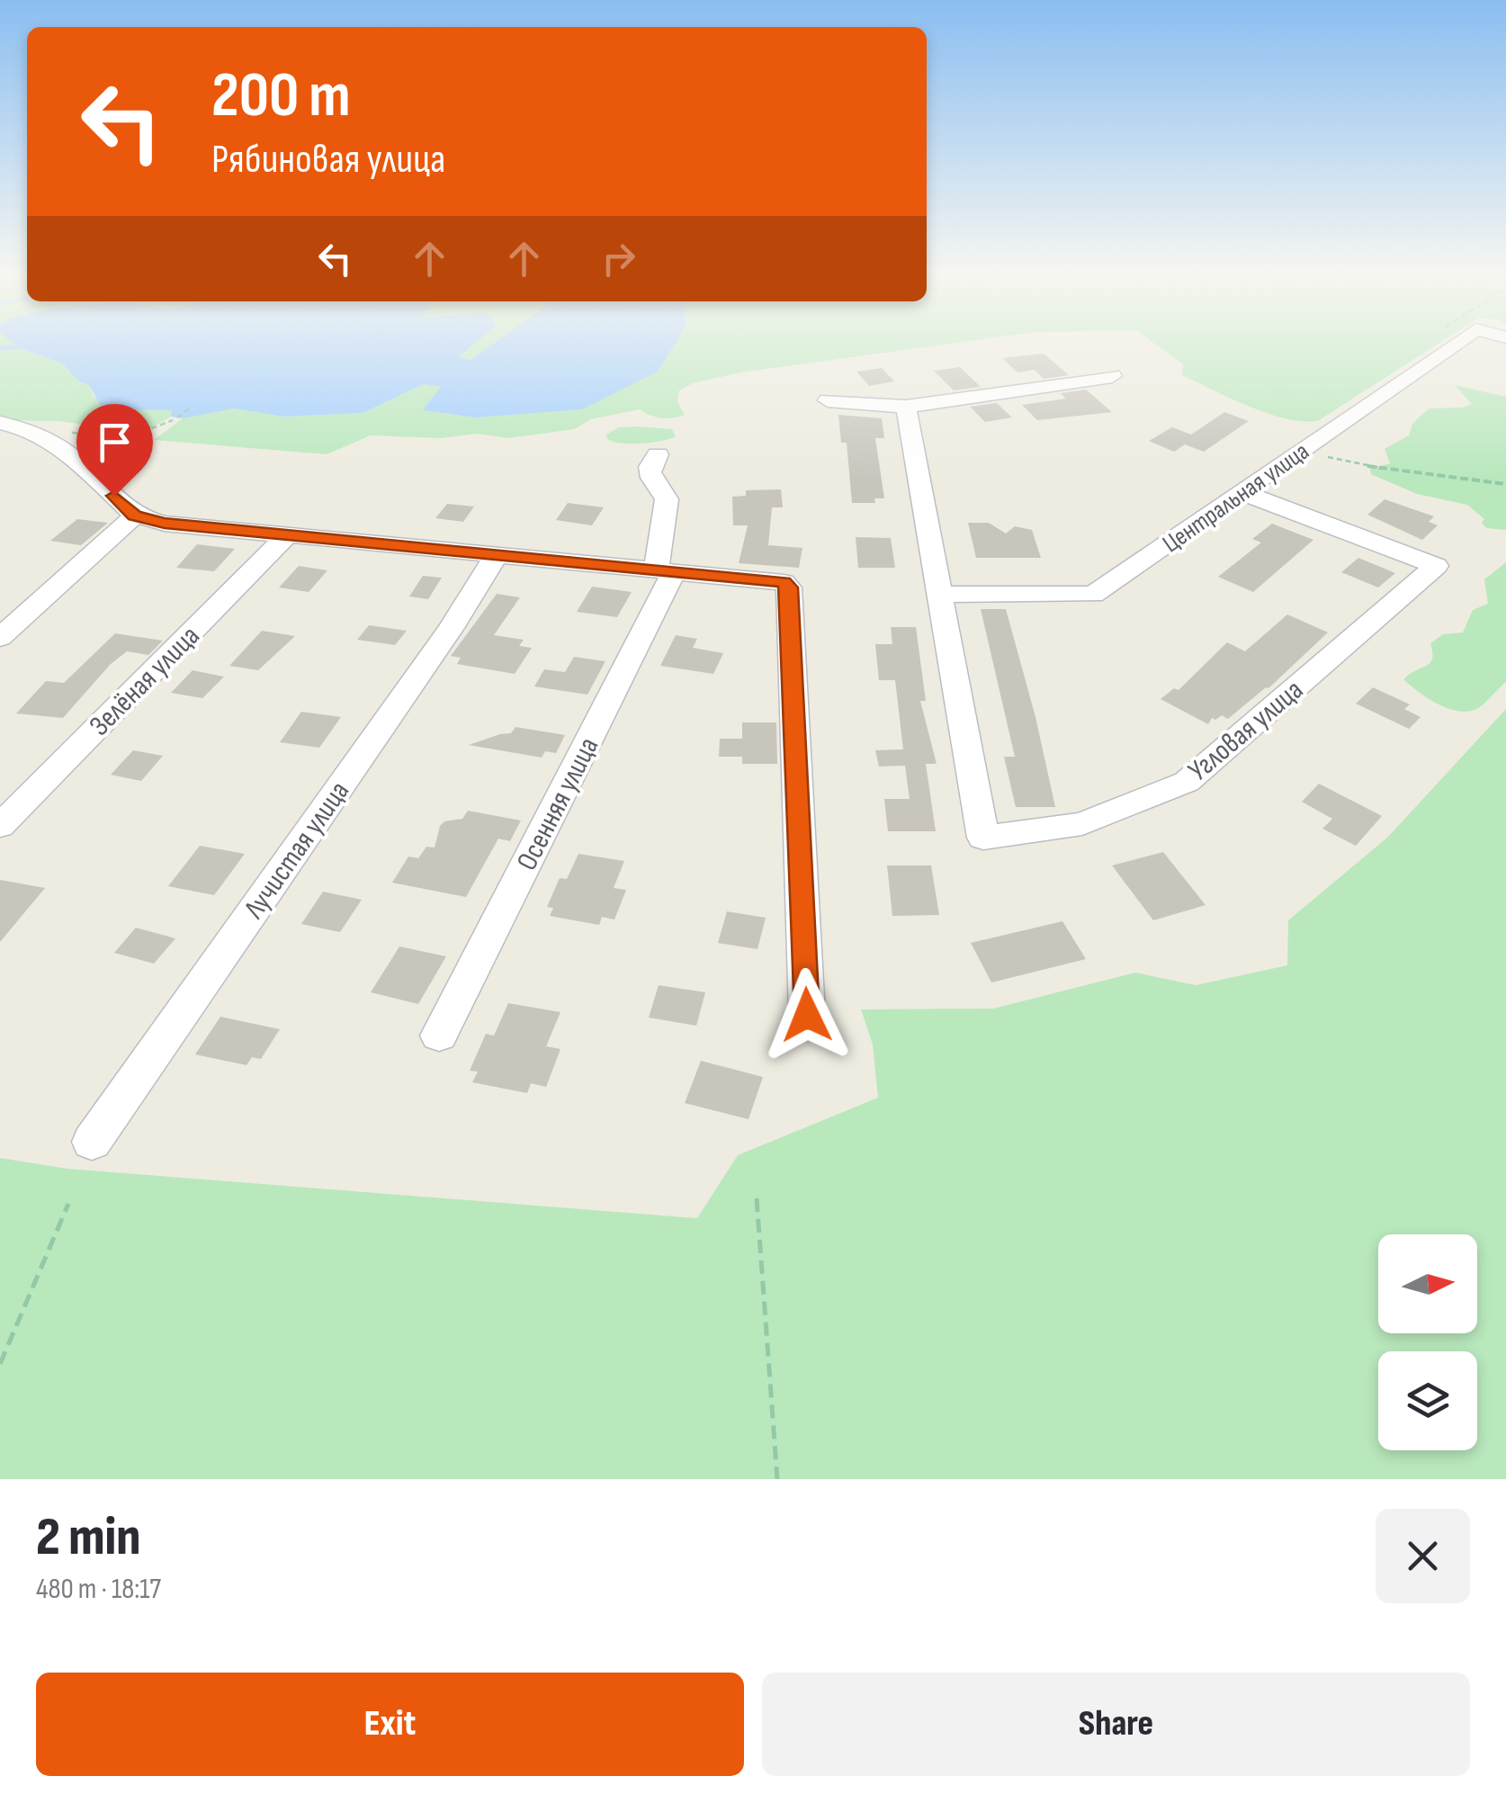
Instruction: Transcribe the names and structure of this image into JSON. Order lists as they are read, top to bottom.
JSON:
{
  "streets": {
    "street": [
      "Центральная улица",
      "Зелёная улица",
      "Угловая улица",
      "Осенняя улица",
      "Лучистая улица"
    ]
  },
  "crossings": [
    ["Центральная улица", "Угловая улица"]
  ],
  "north": "right",
  "page": {
    "turn": ["200 m", "Рябиновая улица"],
    "heading": ["2 min", "480 m · 18:17"],
    "buttons": ["Exit", "Share"]
  }
}
